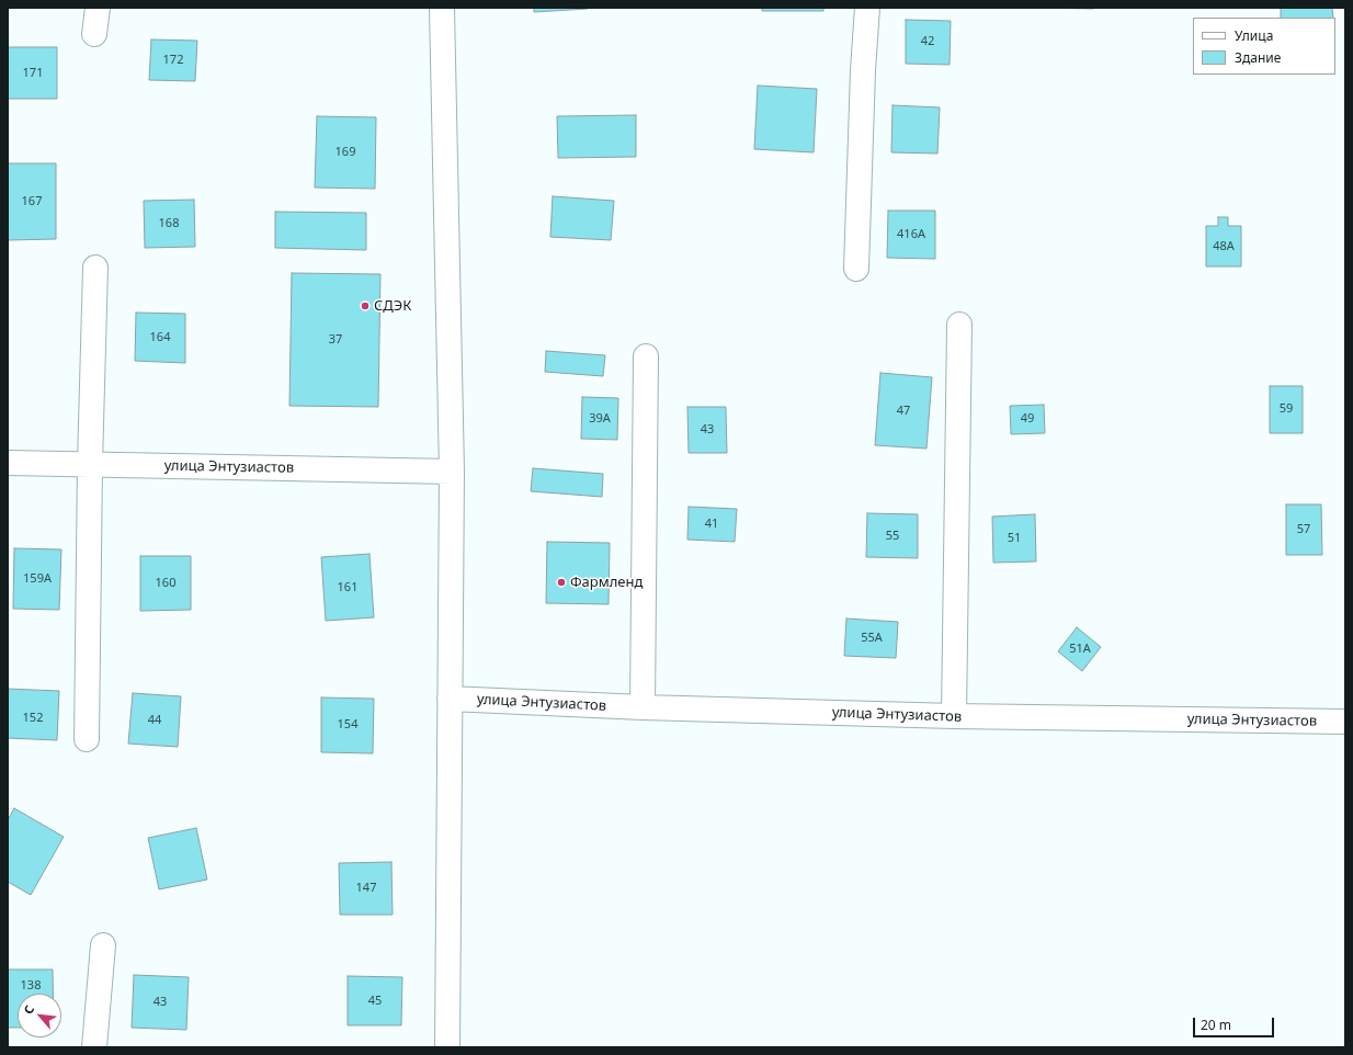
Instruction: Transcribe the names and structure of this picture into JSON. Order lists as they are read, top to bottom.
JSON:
{
  "streets": {
    "street": ["улица Энтузиастов"]
  },
  "places": ["СДЭК", "Фармленд"],
  "house_numbers": [
    "42",
    "172",
    "171",
    "169",
    "167",
    "168",
    "416А",
    "48А",
    "164",
    "37",
    "59",
    "47",
    "39А",
    "49",
    "43",
    "41",
    "57",
    "55",
    "51",
    "159А",
    "160",
    "161",
    "55А",
    "51А",
    "152",
    "44",
    "154",
    "147",
    "138",
    "45",
    "43"
  ],
  "legend": ["Улица", "Здание"],
  "scale_bar": "20 m",
  "north": "top left"
}
